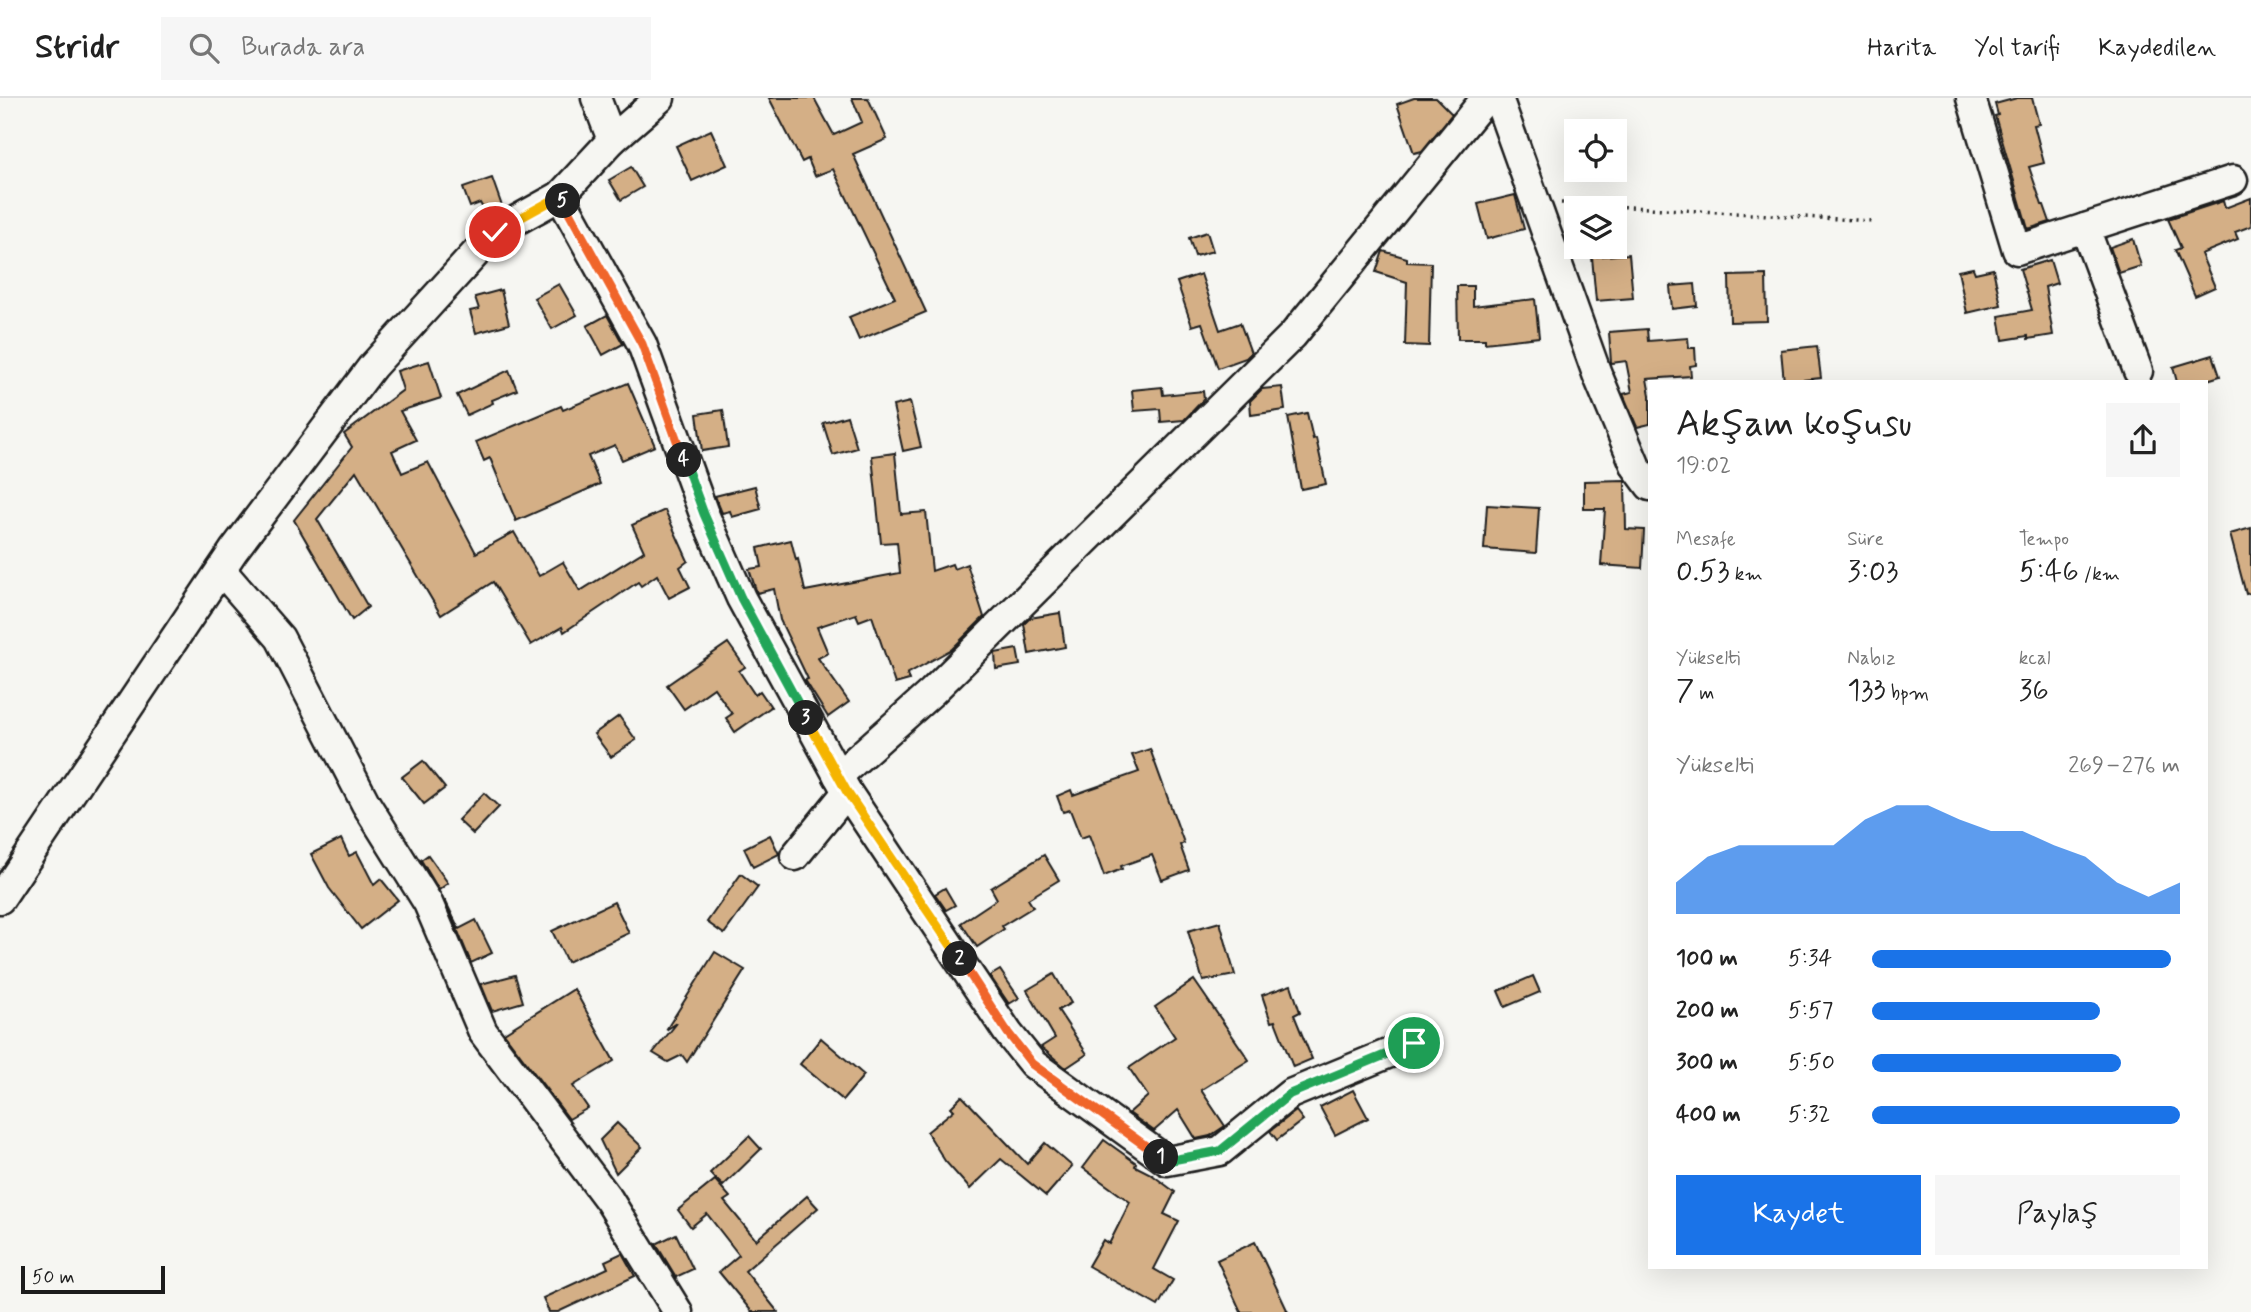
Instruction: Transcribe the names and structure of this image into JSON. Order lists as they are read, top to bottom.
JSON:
{
  "scale_bar": "50 m",
  "page": {
    "header": "Stridr",
    "search": "Burada ara",
    "nav": ["Harita", "Yol tarifi", "Kaydedilen"],
    "pins": [
      "5",
      "4",
      "3",
      "2",
      "1"
    ],
    "heading": ["Akşam koşusu", "19:02"],
    "stats": [
      ["Mesafe", "0.53 km"],
      ["Süre", "3:03"],
      ["Tempo", "5:46 /km"],
      ["Yükselti", "7 m"],
      ["Nabız", "133 bpm"],
      ["kcal", "36"]
    ],
    "chart": ["Yükselti", "269–276 m"],
    "list": [
      {
        "name": "100 m",
        "note": "5:34"
      },
      {
        "name": "200 m",
        "note": "5:57"
      },
      {
        "name": "300 m",
        "note": "5:50"
      },
      {
        "name": "400 m",
        "note": "5:32"
      }
    ],
    "buttons": ["Kaydet", "Paylaş"],
    "scale": "50 m"
  }
}
